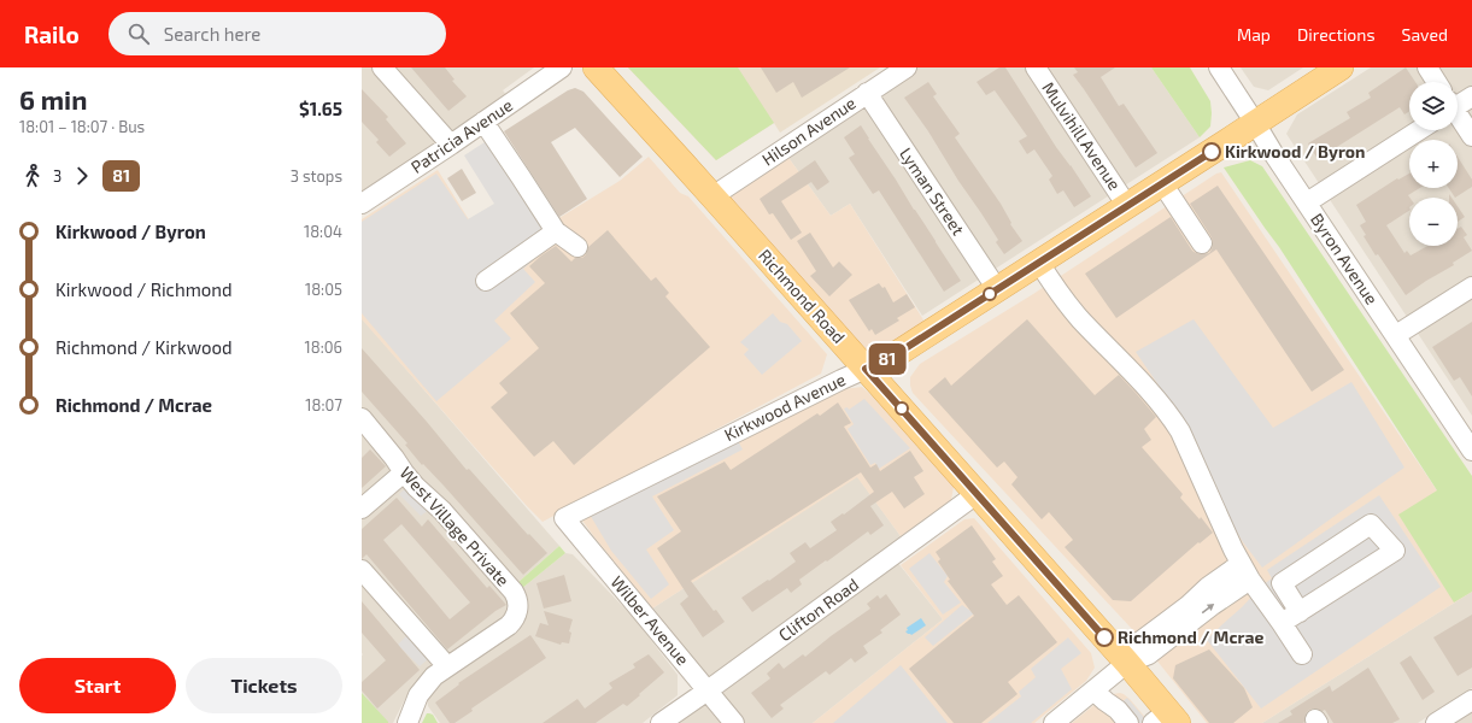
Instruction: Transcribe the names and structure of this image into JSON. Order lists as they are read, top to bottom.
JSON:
{
  "streets": {
    "main road": ["Richmond Road", "Kirkwood Avenue"],
    "street": [
      "Hilson Avenue",
      "Patricia Avenue",
      "Mulvihill Avenue",
      "Lyman Street",
      "Byron Avenue",
      "West Village Private",
      "Clifton Road",
      "Wilber Avenue"
    ]
  },
  "crossings": [
    ["Hilson Avenue", "Lyman Street"],
    ["Hilson Avenue", "Richmond Road"],
    ["Mulvihill Avenue", "Kirkwood Avenue"],
    ["Lyman Street", "Kirkwood Avenue"],
    ["Byron Avenue", "Kirkwood Avenue"],
    ["Richmond Road", "Kirkwood Avenue"],
    ["Richmond Road", "Clifton Road"],
    ["Kirkwood Avenue", "Wilber Avenue"],
    ["Clifton Road", "Wilber Avenue"]
  ],
  "places": ["Kirkwood / Byron", "Richmond / Mcrae"],
  "lines": ["bus line 81"],
  "page": {
    "header": "Railo",
    "search": "Search here",
    "nav": ["Map", "Directions", "Saved"],
    "heading": ["6 min", "18:01 – 18:07 · Bus", "$1.65"],
    "on_map": "81",
    "map_buttons": ["+", "−"],
    "legs": ["3", "81", "3 stops"],
    "list": [
      {
        "name": "Kirkwood / Byron",
        "value": "18:04"
      },
      {
        "name": "Kirkwood / Richmond",
        "value": "18:05"
      },
      {
        "name": "Richmond / Kirkwood",
        "value": "18:06"
      },
      {
        "name": "Richmond / Mcrae",
        "value": "18:07"
      }
    ],
    "buttons": ["Start", "Tickets"]
  }
}
